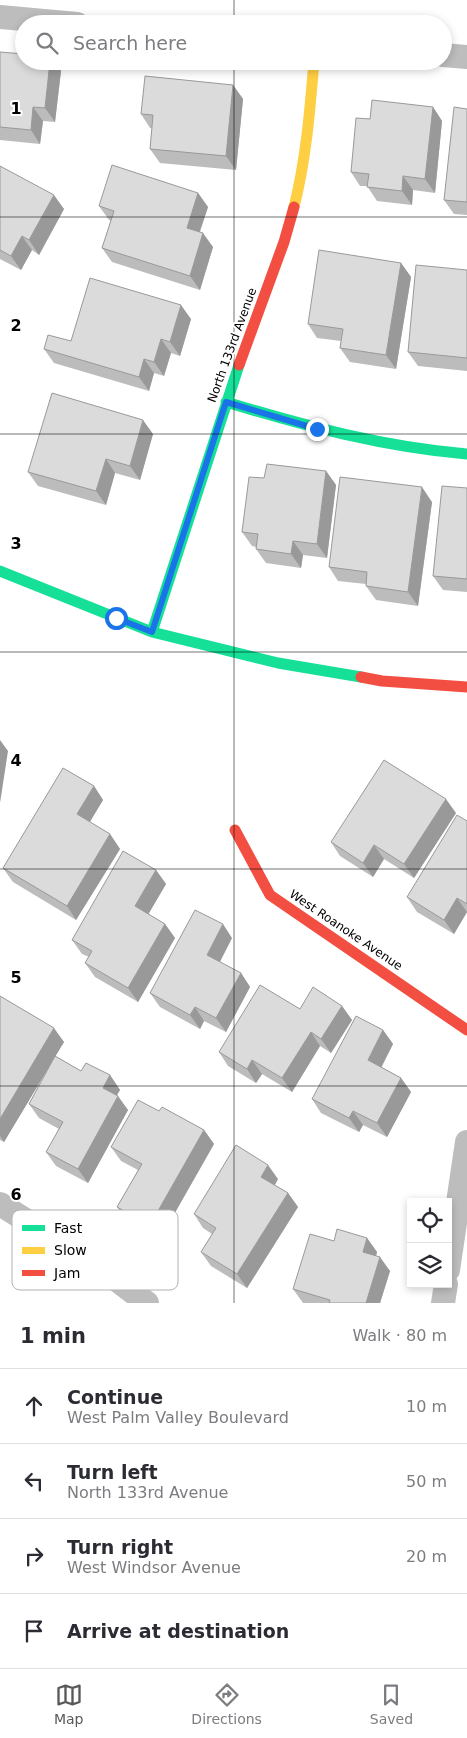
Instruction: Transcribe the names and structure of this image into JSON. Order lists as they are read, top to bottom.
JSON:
{
  "streets": {
    "street": ["North 133rd Avenue", "West Roanoke Avenue"]
  },
  "legend": ["Fast", "Slow", "Jam"],
  "page": {
    "search": "Search here",
    "heading": ["1 min", "Walk · 80 m"],
    "list": [
      ["Continue", "West Palm Valley Boulevard", "10 m"],
      ["Turn left", "North 133rd Avenue", "50 m"],
      ["Turn right", "West Windsor Avenue", "20 m"],
      "Arrive at destination"
    ],
    "nav": ["Map", "Directions", "Saved"]
  },
  "grid": {
    "rows": [
      "1",
      "2",
      "3",
      "4",
      "5",
      "6"
    ]
  }
}
